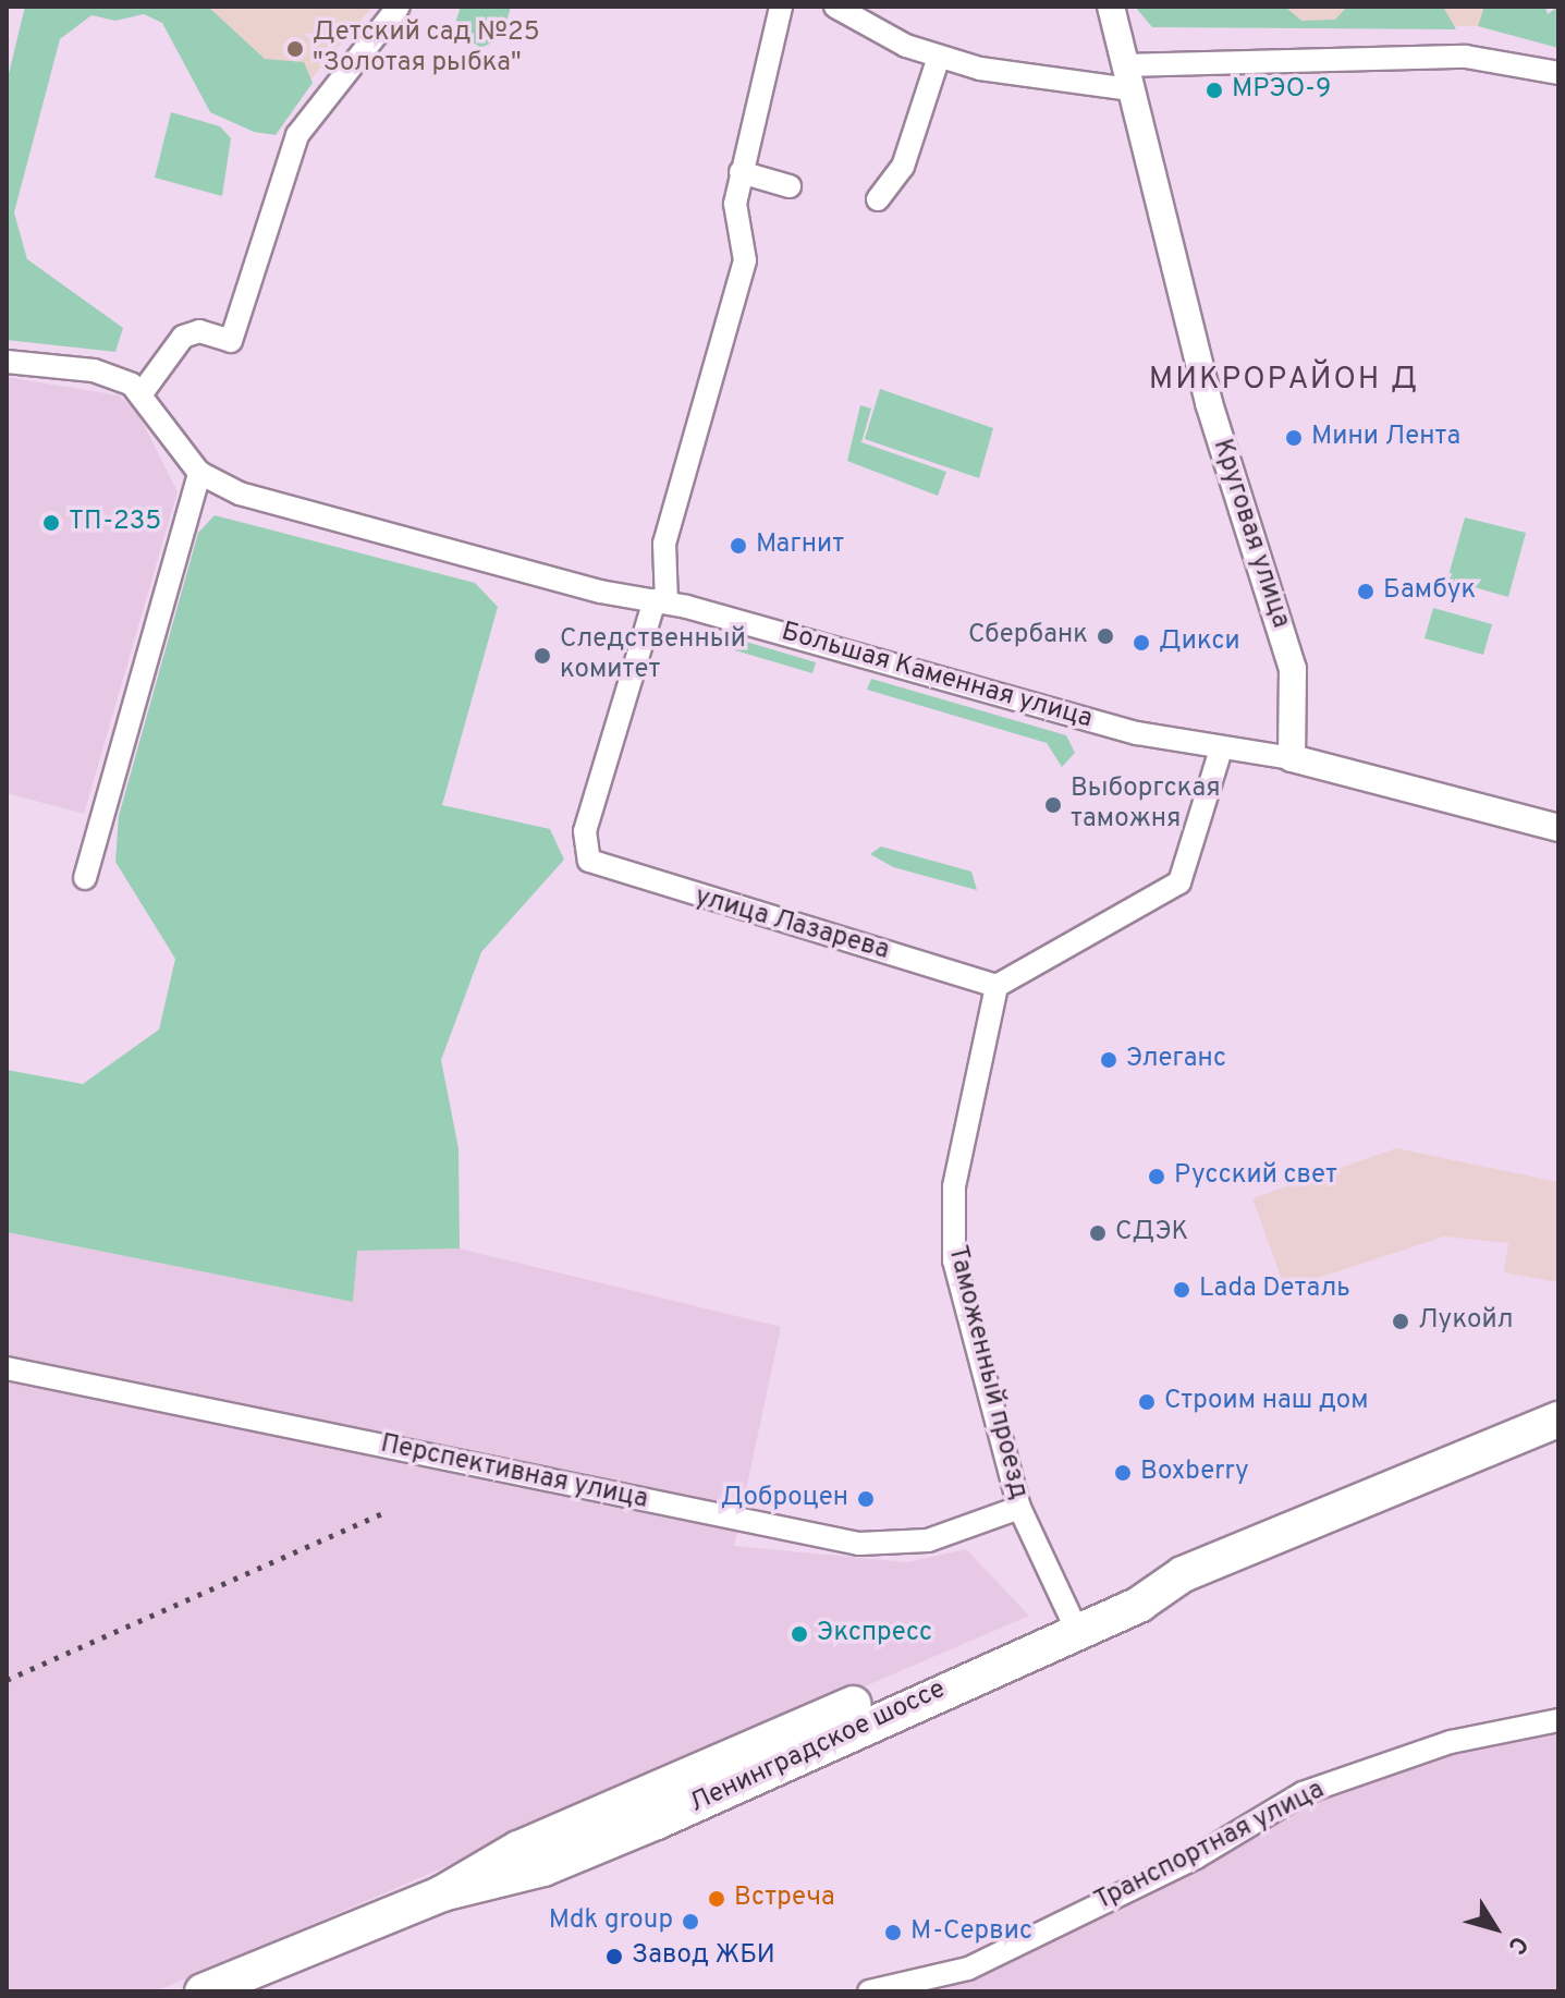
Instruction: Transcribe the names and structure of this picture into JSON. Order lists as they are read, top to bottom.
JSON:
{
  "streets": {
    "main road": ["Ленинградское шоссе"],
    "street": [
      "Круговая улица",
      "Большая Каменная улица",
      "улица Лазарева",
      "Таможенный проезд",
      "Перспективная улица",
      "Транспортная улица"
    ]
  },
  "crossings": [
    ["Круговая улица", "Большая Каменная улица"],
    ["Большая Каменная улица", "улица Лазарева"],
    ["улица Лазарева", "Таможенный проезд"],
    ["Таможенный проезд", "Перспективная улица"],
    ["Таможенный проезд", "Ленинградское шоссе"]
  ],
  "districts": ["МИКРОРАЙОН Д"],
  "places": [
    "Детский сад №25 \"Золотая рыбка\"",
    "МРЭО-9",
    "Мини Лента",
    "ТП-235",
    "Магнит",
    "Бамбук",
    "Сбербанк",
    "Дикси",
    "Следственный комитет",
    "Выборгская таможня",
    "Элеганс",
    "Русский свет",
    "СДЭК",
    "Lada Dеталь",
    "Лукойл",
    "Строим наш дом",
    "Boxberry",
    "Доброцен",
    "Экспресс",
    "Встреча",
    "Mdk group",
    "М-Сервис",
    "Завод ЖБИ"
  ],
  "north": "bottom right"
}
